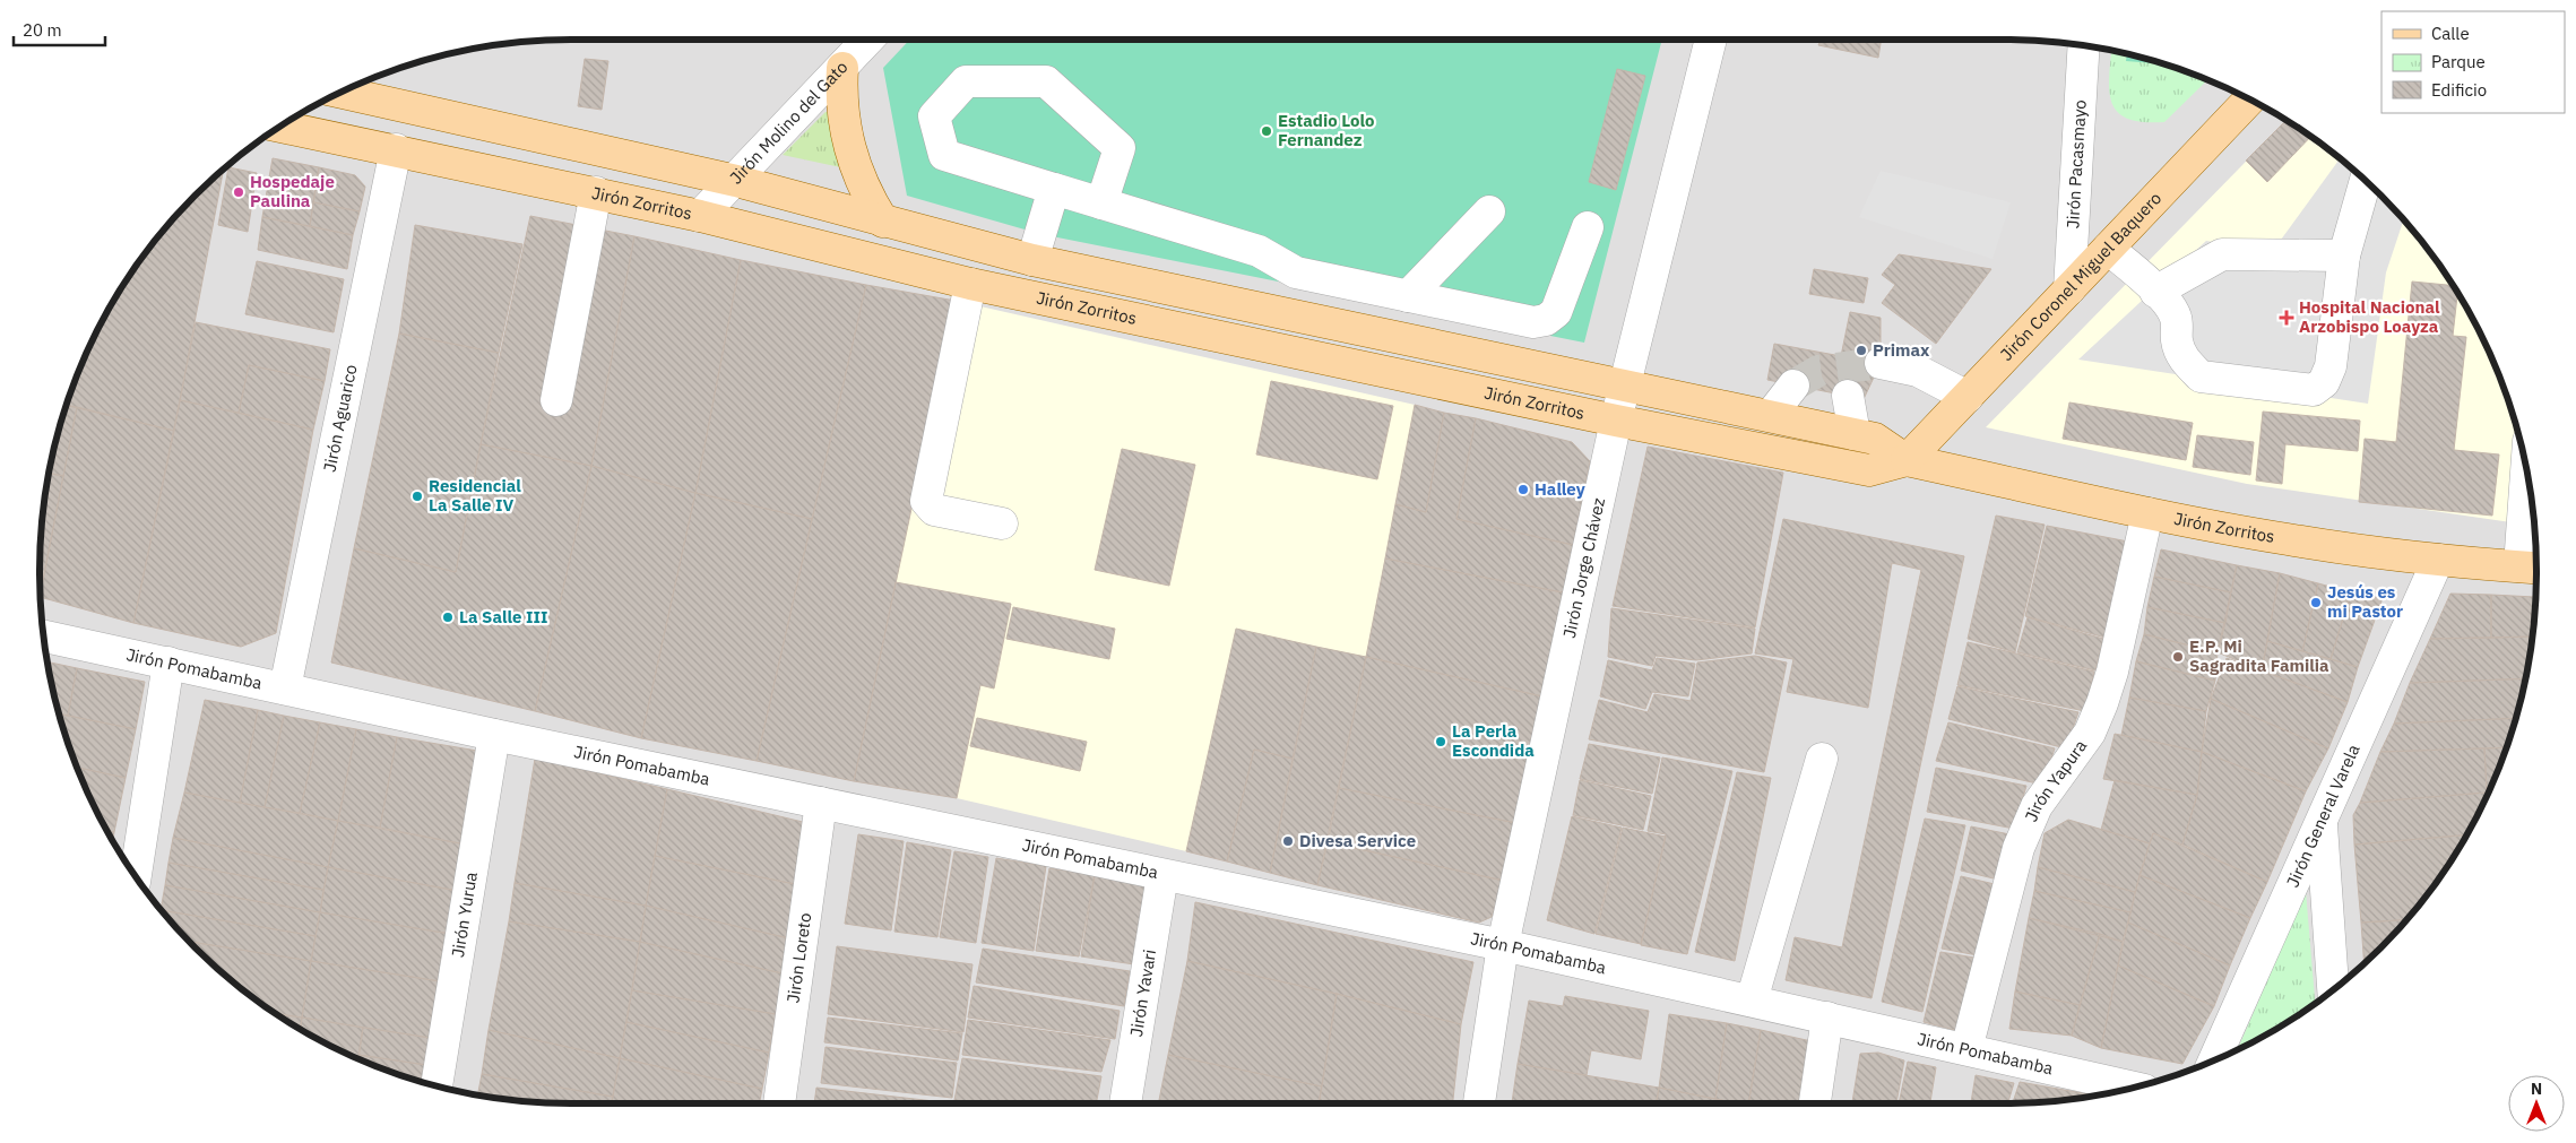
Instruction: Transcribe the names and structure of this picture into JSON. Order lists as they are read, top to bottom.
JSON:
{
  "streets": {
    "main road": ["Jirón Zorritos", "Jirón Coronel Miguel Baquero"],
    "street": [
      "Jirón Molino del Gato",
      "Jirón Pacasmayo",
      "Jirón Aguarico",
      "Jirón Jorge Chávez",
      "Jirón Pomabamba",
      "Jirón Yapura",
      "Jirón General Varela",
      "Jirón Yurua",
      "Jirón Loreto",
      "Jirón Yavari"
    ]
  },
  "crossings": [
    ["Jirón Molino del Gato", "Jirón Zorritos"],
    ["Jirón Pacasmayo", "Jirón Coronel Miguel Baquero"],
    ["Jirón Zorritos", "Jirón Coronel Miguel Baquero"],
    ["Jirón Zorritos", "Jirón Aguarico"],
    ["Jirón Zorritos", "Jirón Jorge Chávez"],
    ["Jirón Zorritos", "Jirón Yapura"],
    ["Jirón Zorritos", "Jirón General Varela"],
    ["Jirón Aguarico", "Jirón Pomabamba"],
    ["Jirón Jorge Chávez", "Jirón Pomabamba"],
    ["Jirón Pomabamba", "Jirón Yapura"],
    ["Jirón Pomabamba", "Jirón Yurua"],
    ["Jirón Pomabamba", "Jirón Loreto"],
    ["Jirón Pomabamba", "Jirón Yavari"]
  ],
  "places": {
    "other": [
      "Estadio Lolo Fernandez",
      "Hospedaje Paulina",
      "Primax",
      "Halley",
      "Residencial La Salle IV",
      "Jesús es mi Pastor",
      "La Salle III",
      "E.P. Mi Sagradita Familia",
      "La Perla Escondida",
      "Divesa Service"
    ],
    "health": ["Hospital Nacional Arzobispo Loayza"]
  },
  "legend": ["Calle", "Parque", "Edificio"],
  "scale_bar": "20 m",
  "north": "top"
}
